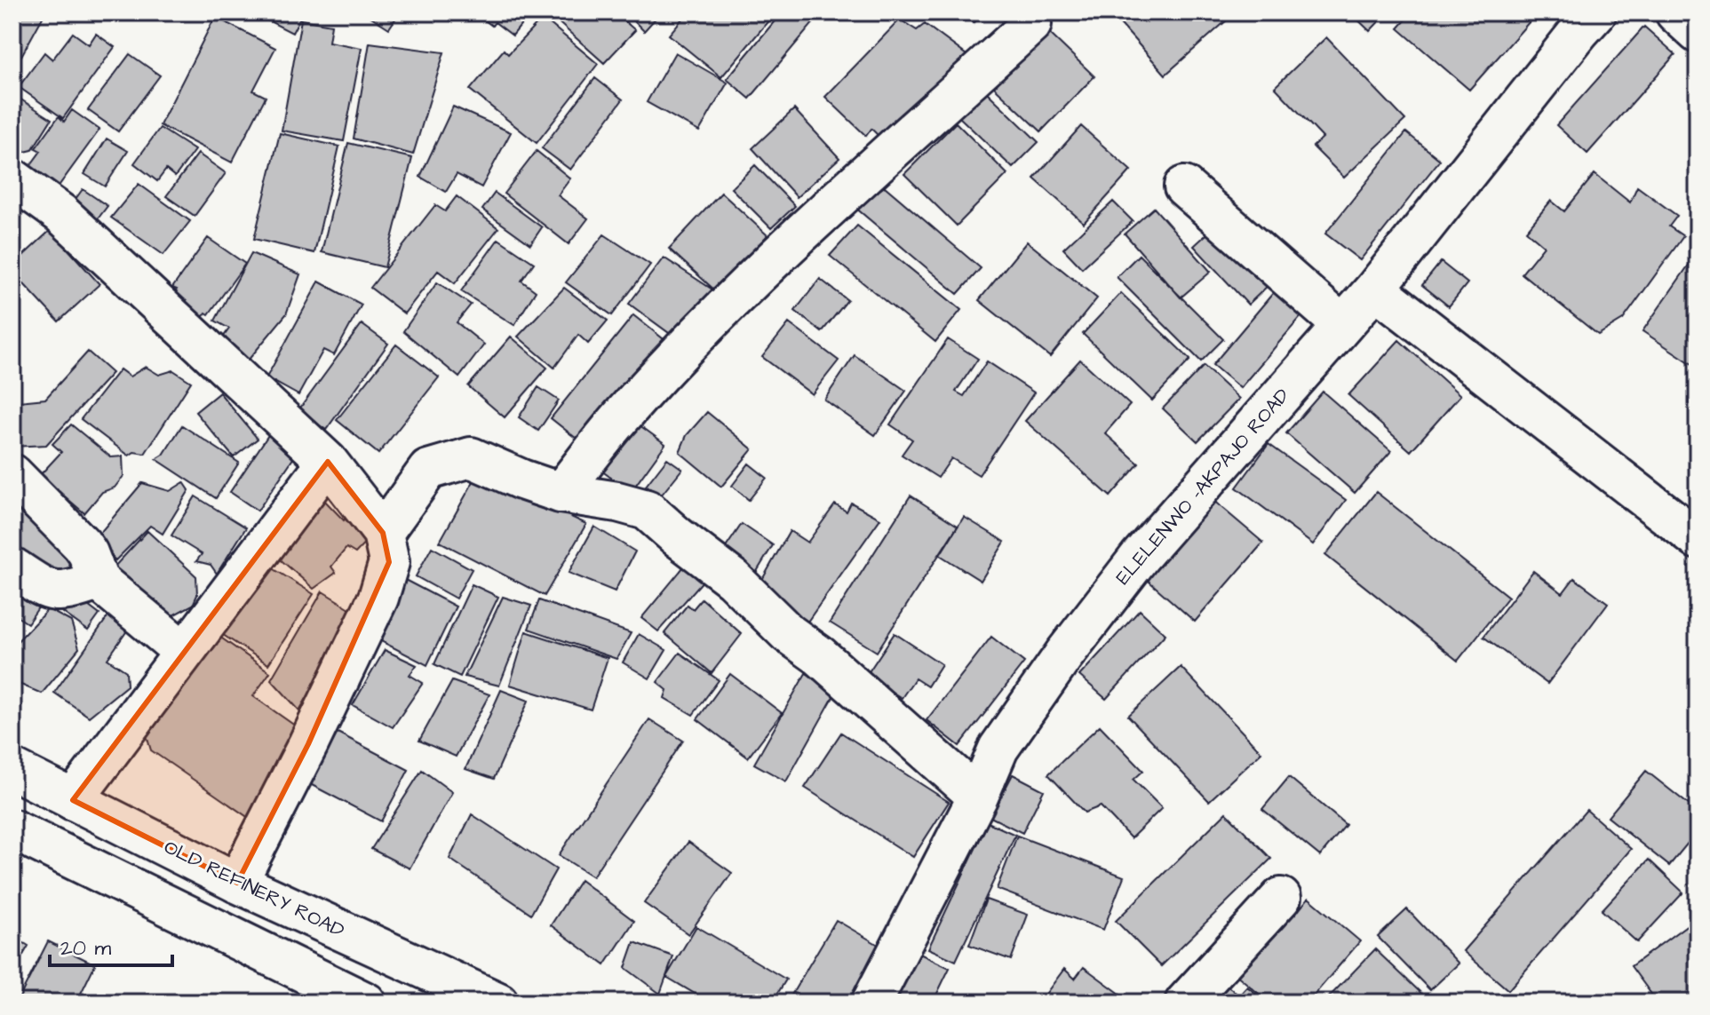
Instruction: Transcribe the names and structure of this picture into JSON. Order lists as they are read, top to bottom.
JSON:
{
  "streets": {
    "street": ["ELELENWO -AKPAJO ROAD", "OLD REFINERY ROAD"]
  },
  "scale_bar": "20 m"
}
